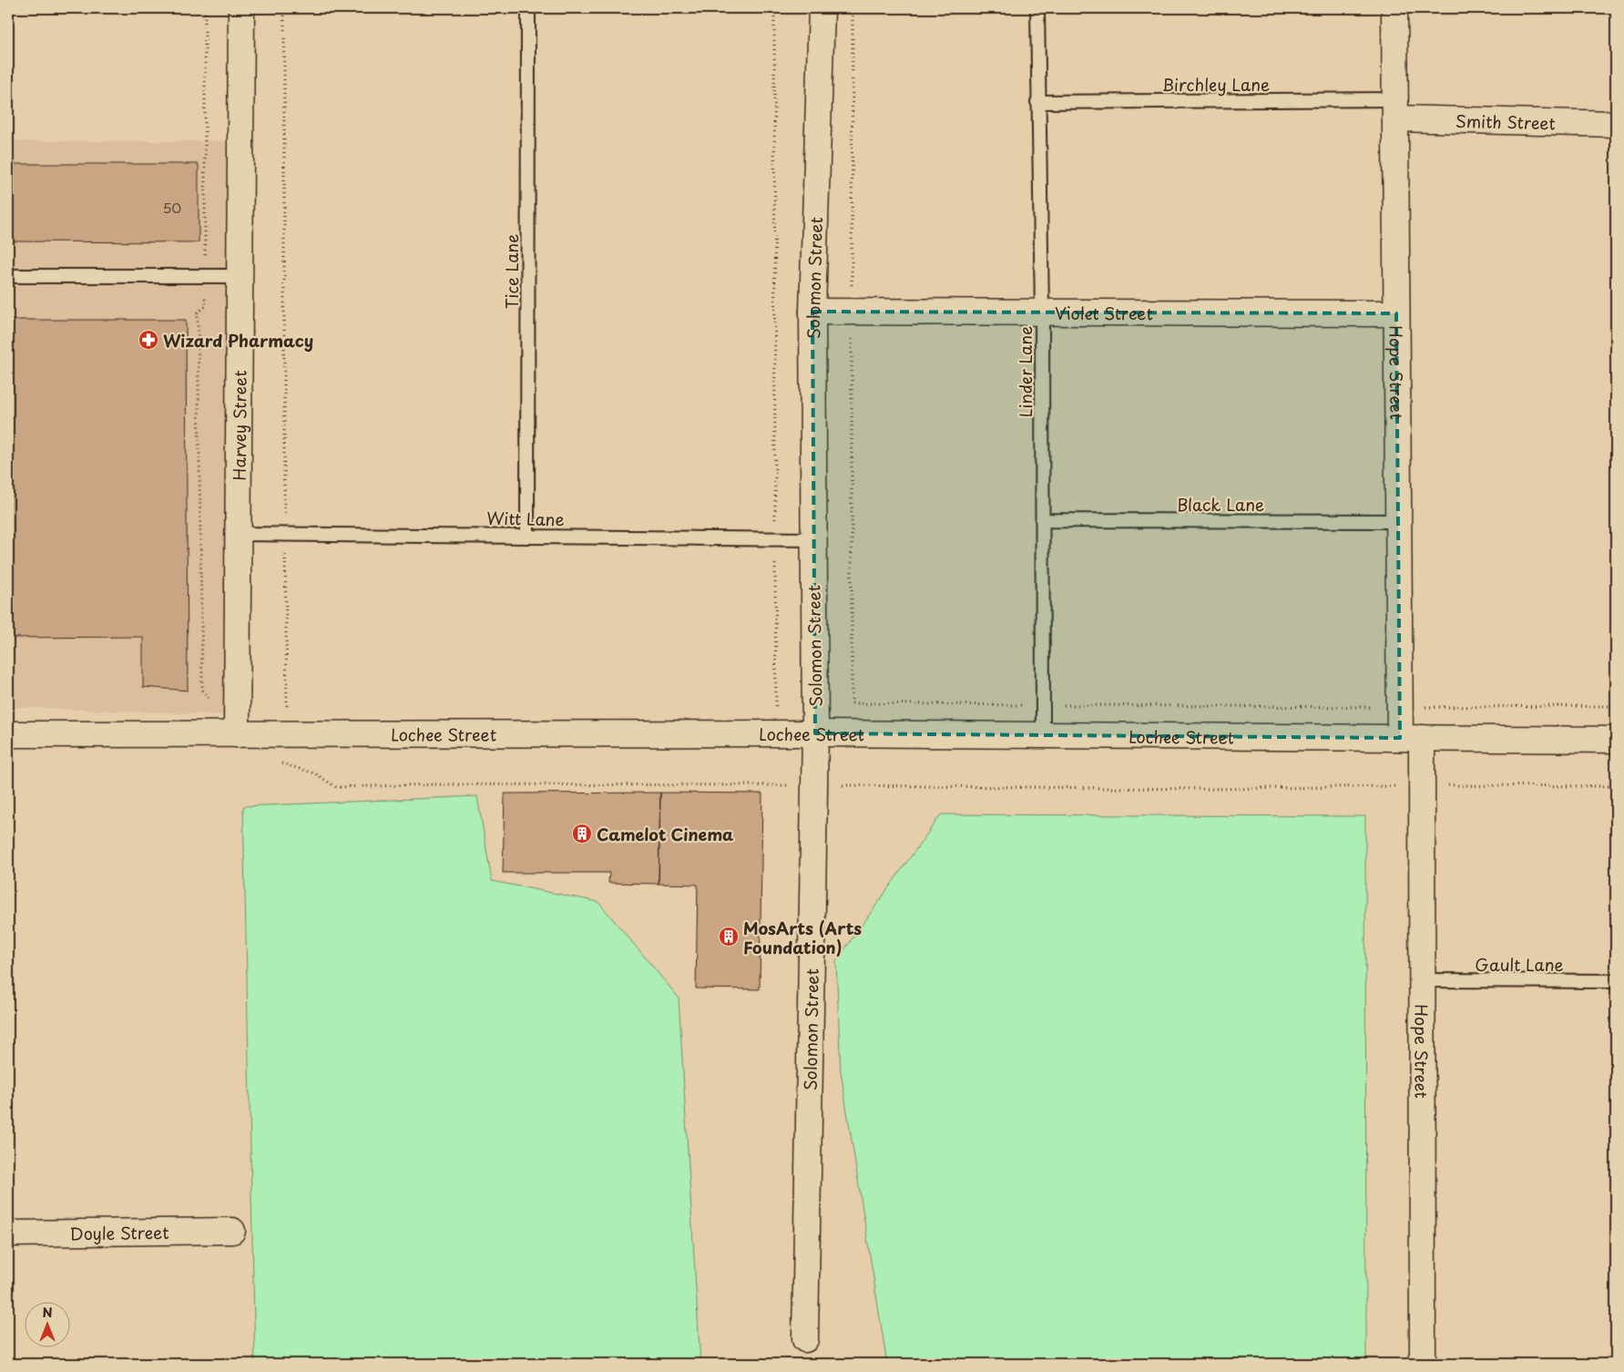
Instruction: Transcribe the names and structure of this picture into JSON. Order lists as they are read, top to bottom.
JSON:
{
  "streets": {
    "street": [
      "Smith Street",
      "Solomon Street",
      "Violet Street",
      "Hope Street",
      "Harvey Street",
      "Lochee Street",
      "Doyle Street"
    ],
    "lane": [
      "Birchley Lane",
      "Tice Lane",
      "Linder Lane",
      "Black Lane",
      "Witt Lane",
      "Gault Lane"
    ]
  },
  "crossings": [
    ["Birchley Lane", "Smith Street"],
    ["Birchley Lane", "Linder Lane"],
    ["Birchley Lane", "Hope Street"],
    ["Smith Street", "Hope Street"],
    ["Tice Lane", "Witt Lane"],
    ["Solomon Street", "Violet Street"],
    ["Solomon Street", "Witt Lane"],
    ["Solomon Street", "Lochee Street"],
    ["Violet Street", "Linder Lane"],
    ["Violet Street", "Hope Street"],
    ["Linder Lane", "Black Lane"],
    ["Linder Lane", "Lochee Street"],
    ["Hope Street", "Black Lane"],
    ["Hope Street", "Lochee Street"],
    ["Hope Street", "Gault Lane"],
    ["Harvey Street", "Witt Lane"],
    ["Harvey Street", "Lochee Street"]
  ],
  "places": {
    "pharmacy": ["Wizard Pharmacy"],
    "building": ["Camelot Cinema", "MosArts (Arts Foundation)"]
  },
  "house_numbers": ["50"],
  "north": "top"
}
